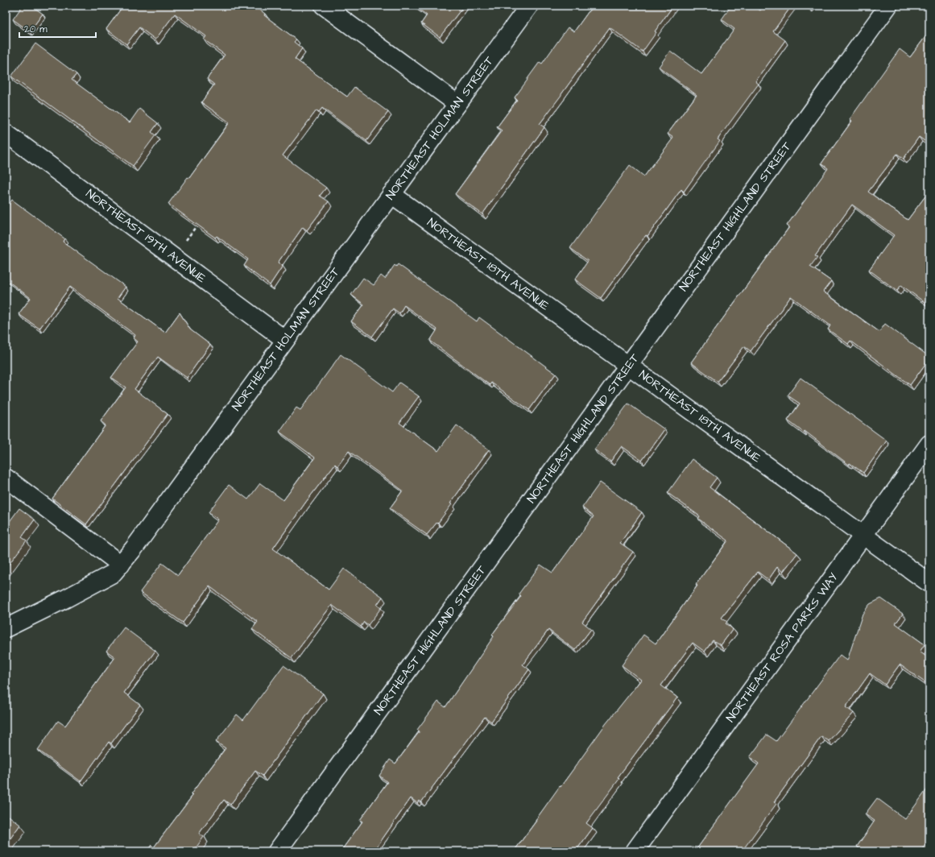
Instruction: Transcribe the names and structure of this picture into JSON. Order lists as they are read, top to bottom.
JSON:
{
  "streets": {
    "street": [
      "NORTHEAST HOLMAN STREET",
      "NORTHEAST HIGHLAND STREET",
      "NORTHEAST 19TH AVENUE",
      "NORTHEAST 18TH AVENUE",
      "NORTHEAST ROSA PARKS WAY"
    ]
  },
  "crossings": [
    ["NORTHEAST HOLMAN STREET", "NORTHEAST 19TH AVENUE"],
    ["NORTHEAST HOLMAN STREET", "NORTHEAST 18TH AVENUE"],
    ["NORTHEAST HIGHLAND STREET", "NORTHEAST 18TH AVENUE"],
    ["NORTHEAST 18TH AVENUE", "NORTHEAST ROSA PARKS WAY"]
  ],
  "scale_bar": "20 m"
}
